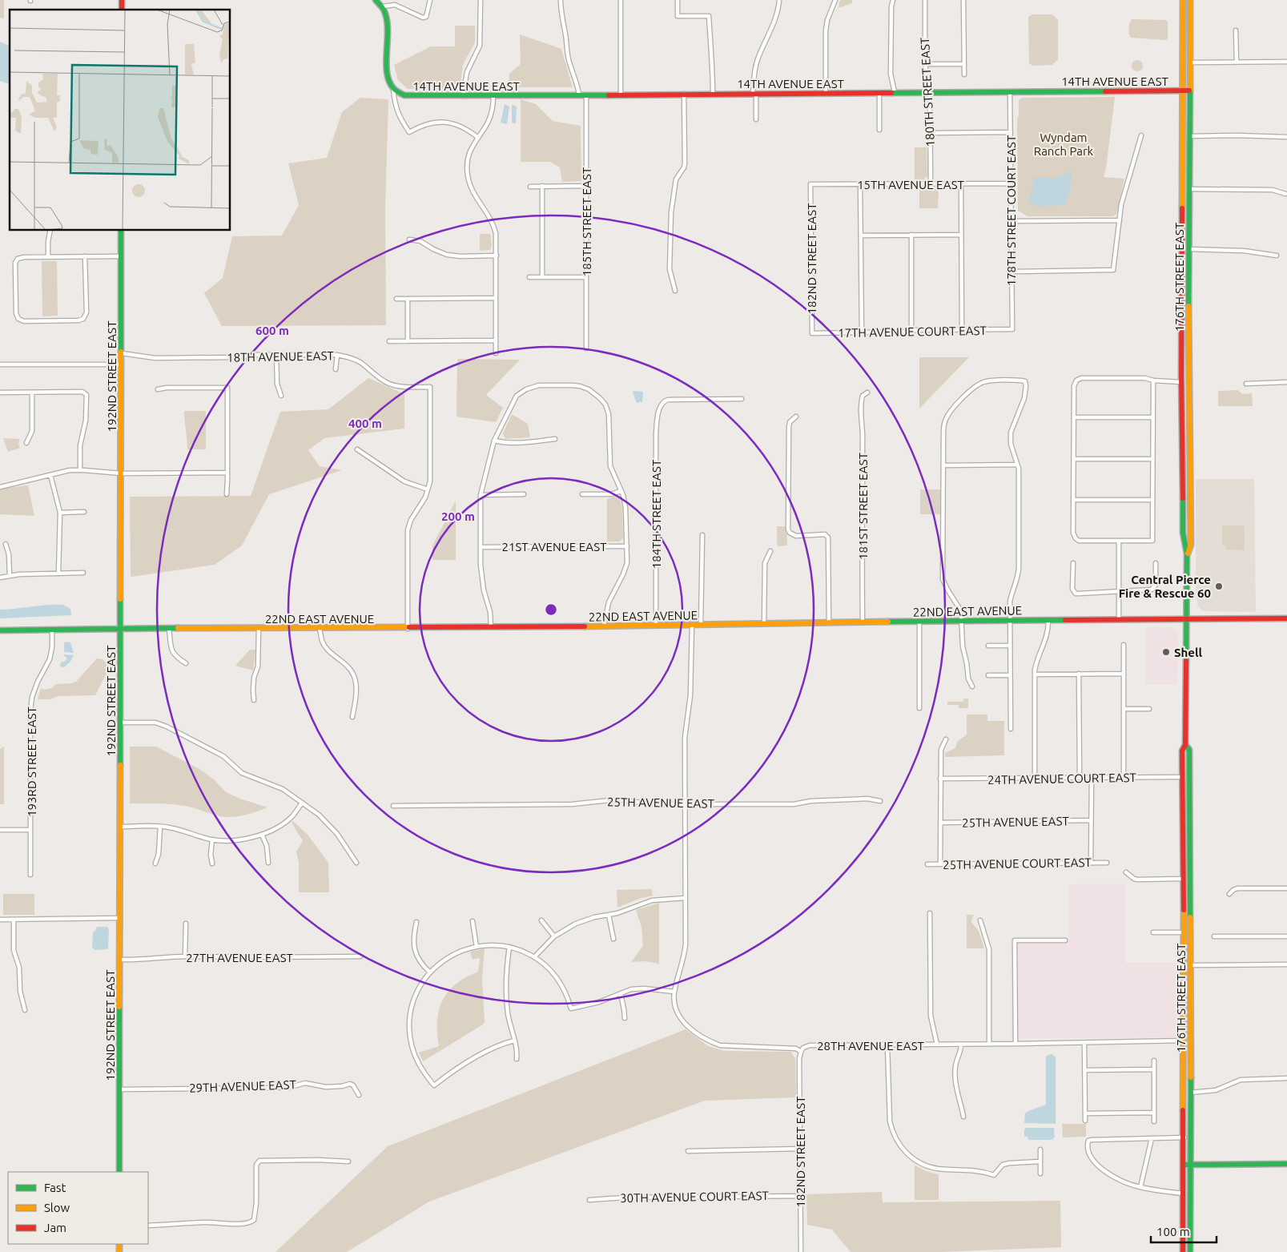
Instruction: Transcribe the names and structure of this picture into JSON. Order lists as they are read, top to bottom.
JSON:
{
  "streets": {
    "street": [
      "14TH AVENUE EAST",
      "180TH STREET EAST",
      "15TH AVENUE EAST",
      "178TH STREET COURT EAST",
      "185TH STREET EAST",
      "182ND STREET EAST",
      "176TH STREET EAST",
      "17TH AVENUE COURT EAST",
      "18TH AVENUE EAST",
      "192ND STREET EAST",
      "181ST STREET EAST",
      "184TH STREET EAST",
      "21ST AVENUE EAST",
      "22ND EAST AVENUE",
      "193RD STREET EAST",
      "24TH AVENUE COURT EAST",
      "25TH AVENUE EAST",
      "25TH AVENUE COURT EAST",
      "27TH AVENUE EAST",
      "28TH AVENUE EAST",
      "29TH AVENUE EAST",
      "30TH AVENUE COURT EAST"
    ]
  },
  "crossings": [
    ["14TH AVENUE EAST", "180TH STREET EAST"],
    ["14TH AVENUE EAST", "178TH STREET COURT EAST"],
    ["14TH AVENUE EAST", "185TH STREET EAST"],
    ["14TH AVENUE EAST", "176TH STREET EAST"],
    ["180TH STREET EAST", "15TH AVENUE EAST"],
    ["15TH AVENUE EAST", "178TH STREET COURT EAST"],
    ["15TH AVENUE EAST", "182ND STREET EAST"],
    ["178TH STREET COURT EAST", "17TH AVENUE COURT EAST"],
    ["182ND STREET EAST", "17TH AVENUE COURT EAST"],
    ["182ND STREET EAST", "28TH AVENUE EAST"],
    ["182ND STREET EAST", "30TH AVENUE COURT EAST"],
    ["176TH STREET EAST", "22ND EAST AVENUE"],
    ["176TH STREET EAST", "24TH AVENUE COURT EAST"],
    ["176TH STREET EAST", "28TH AVENUE EAST"],
    ["18TH AVENUE EAST", "192ND STREET EAST"],
    ["192ND STREET EAST", "22ND EAST AVENUE"],
    ["192ND STREET EAST", "27TH AVENUE EAST"],
    ["192ND STREET EAST", "29TH AVENUE EAST"],
    ["181ST STREET EAST", "22ND EAST AVENUE"],
    ["184TH STREET EAST", "22ND EAST AVENUE"],
    ["22ND EAST AVENUE", "193RD STREET EAST"]
  ],
  "parks": ["Wyndam Ranch Park"],
  "places": ["Central Pierce Fire & Rescue 60", "Shell"],
  "legend": ["Fast", "Slow", "Jam"],
  "scale_bar": "100 m",
  "rings": ["600 m", "400 m", "200 m"]
}
